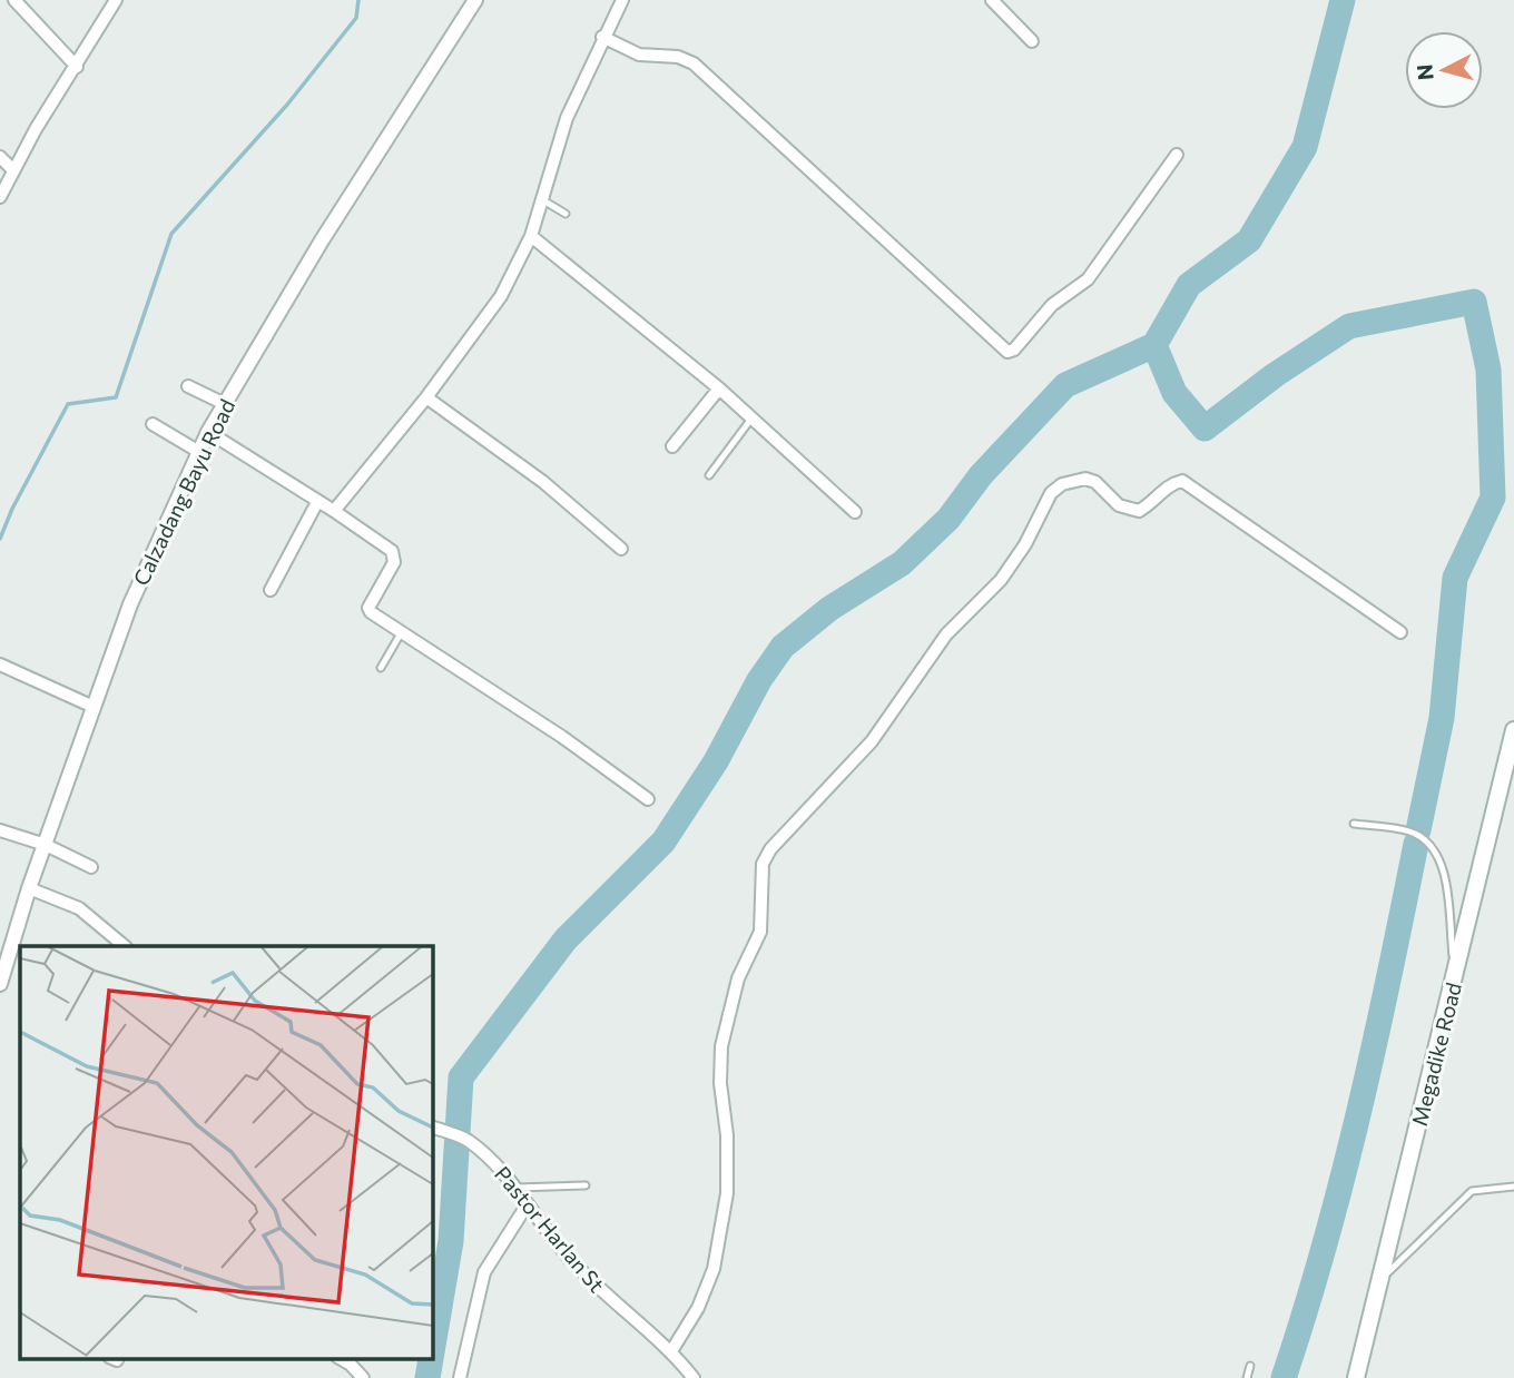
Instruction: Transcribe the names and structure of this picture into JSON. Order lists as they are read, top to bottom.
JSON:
{
  "streets": {
    "main road": ["Megadike Road"],
    "street": ["Calzadang Bayu Road", "Pastor Harlan St"]
  },
  "north": "left"
}
